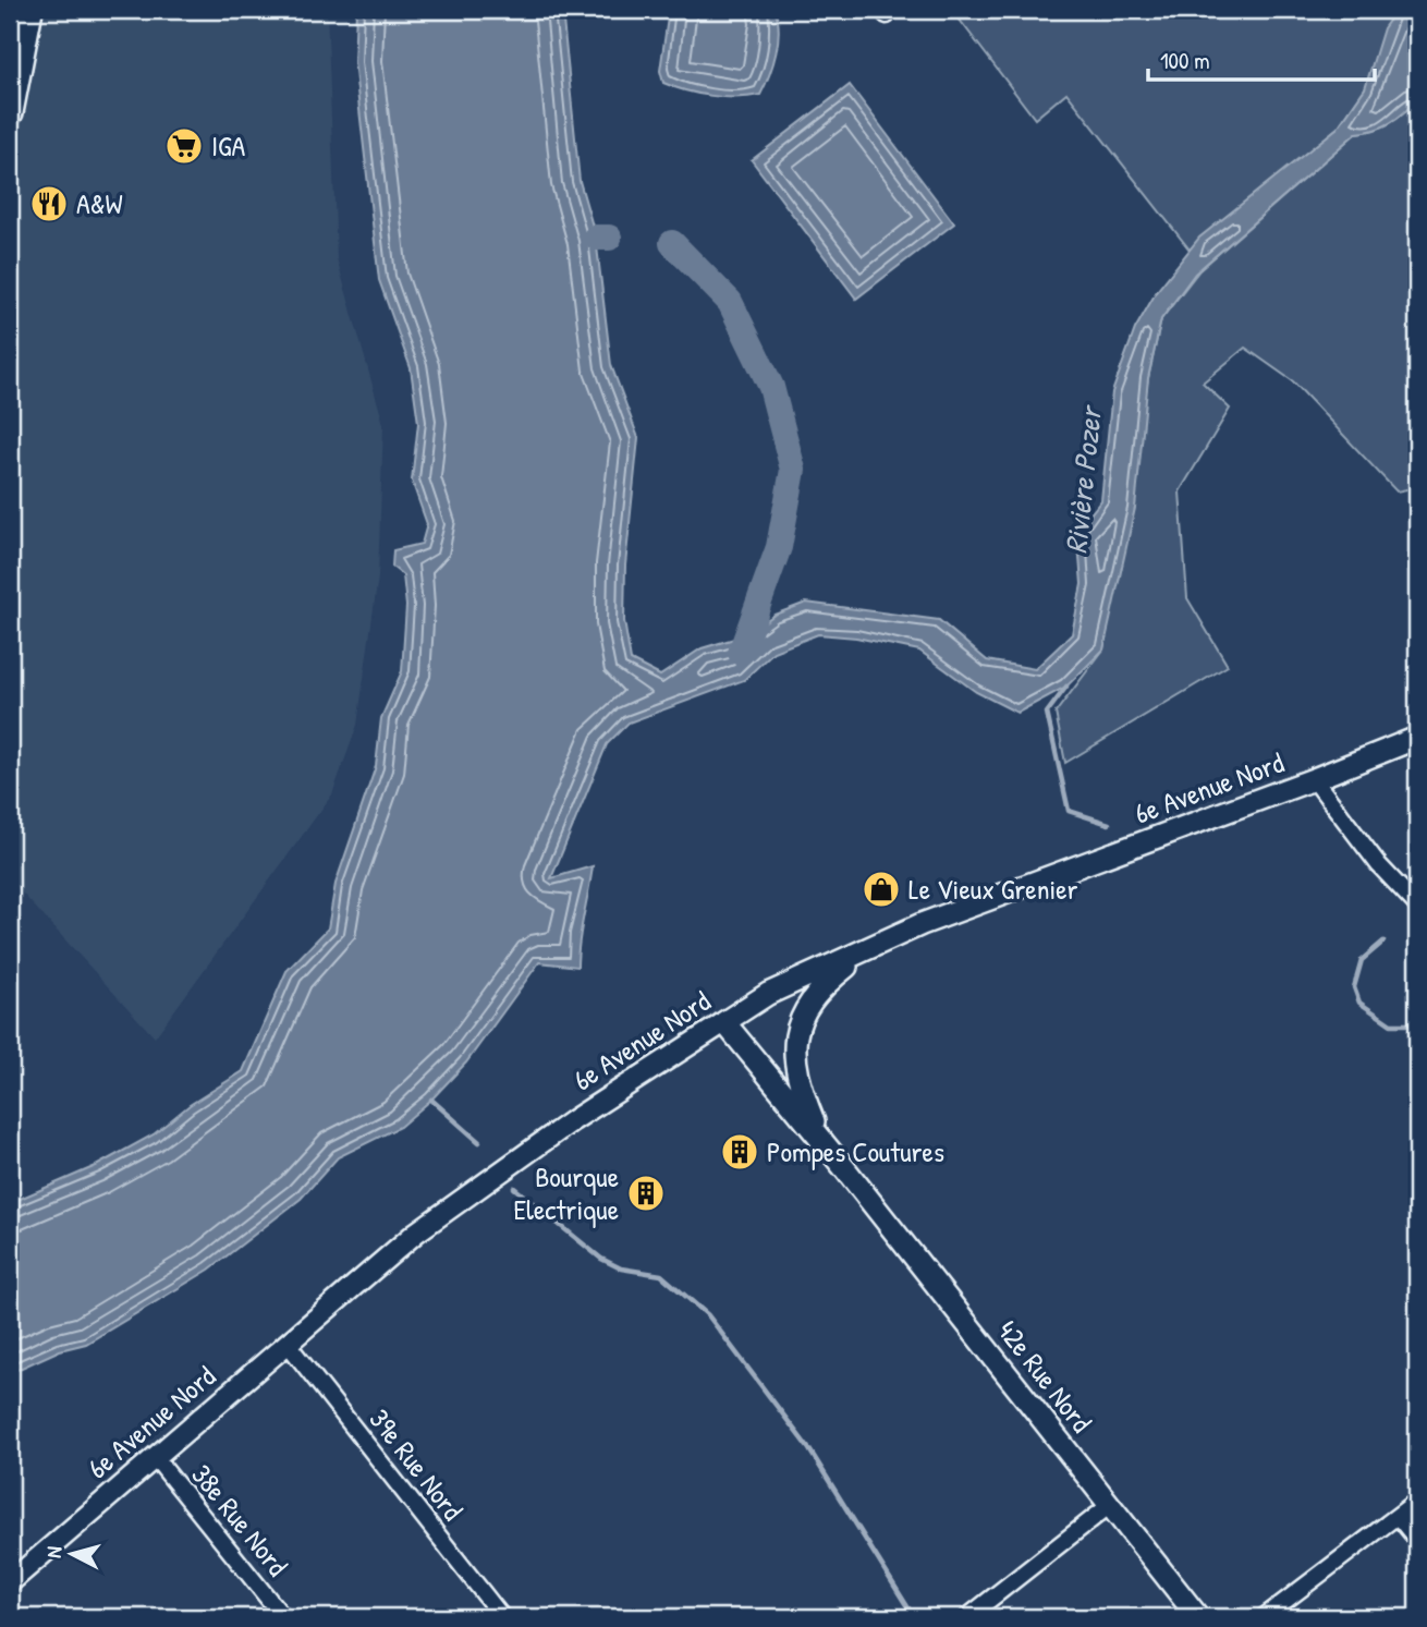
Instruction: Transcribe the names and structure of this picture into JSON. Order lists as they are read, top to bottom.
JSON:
{
  "streets": {
    "main road": ["6e Avenue Nord", "42e Rue Nord"],
    "street": ["39e Rue Nord", "38e Rue Nord"]
  },
  "crossings": [
    ["6e Avenue Nord", "42e Rue Nord"],
    ["6e Avenue Nord", "39e Rue Nord"],
    ["6e Avenue Nord", "38e Rue Nord"]
  ],
  "water": ["Rivière Pozer"],
  "places": {
    "supermarket": ["IGA"],
    "restaurant": ["A&W"],
    "shop": ["Le Vieux Grenier"],
    "building": ["Pompes Coutures", "Bourque Electrique"]
  },
  "scale_bar": "100 m",
  "north": "left"
}
